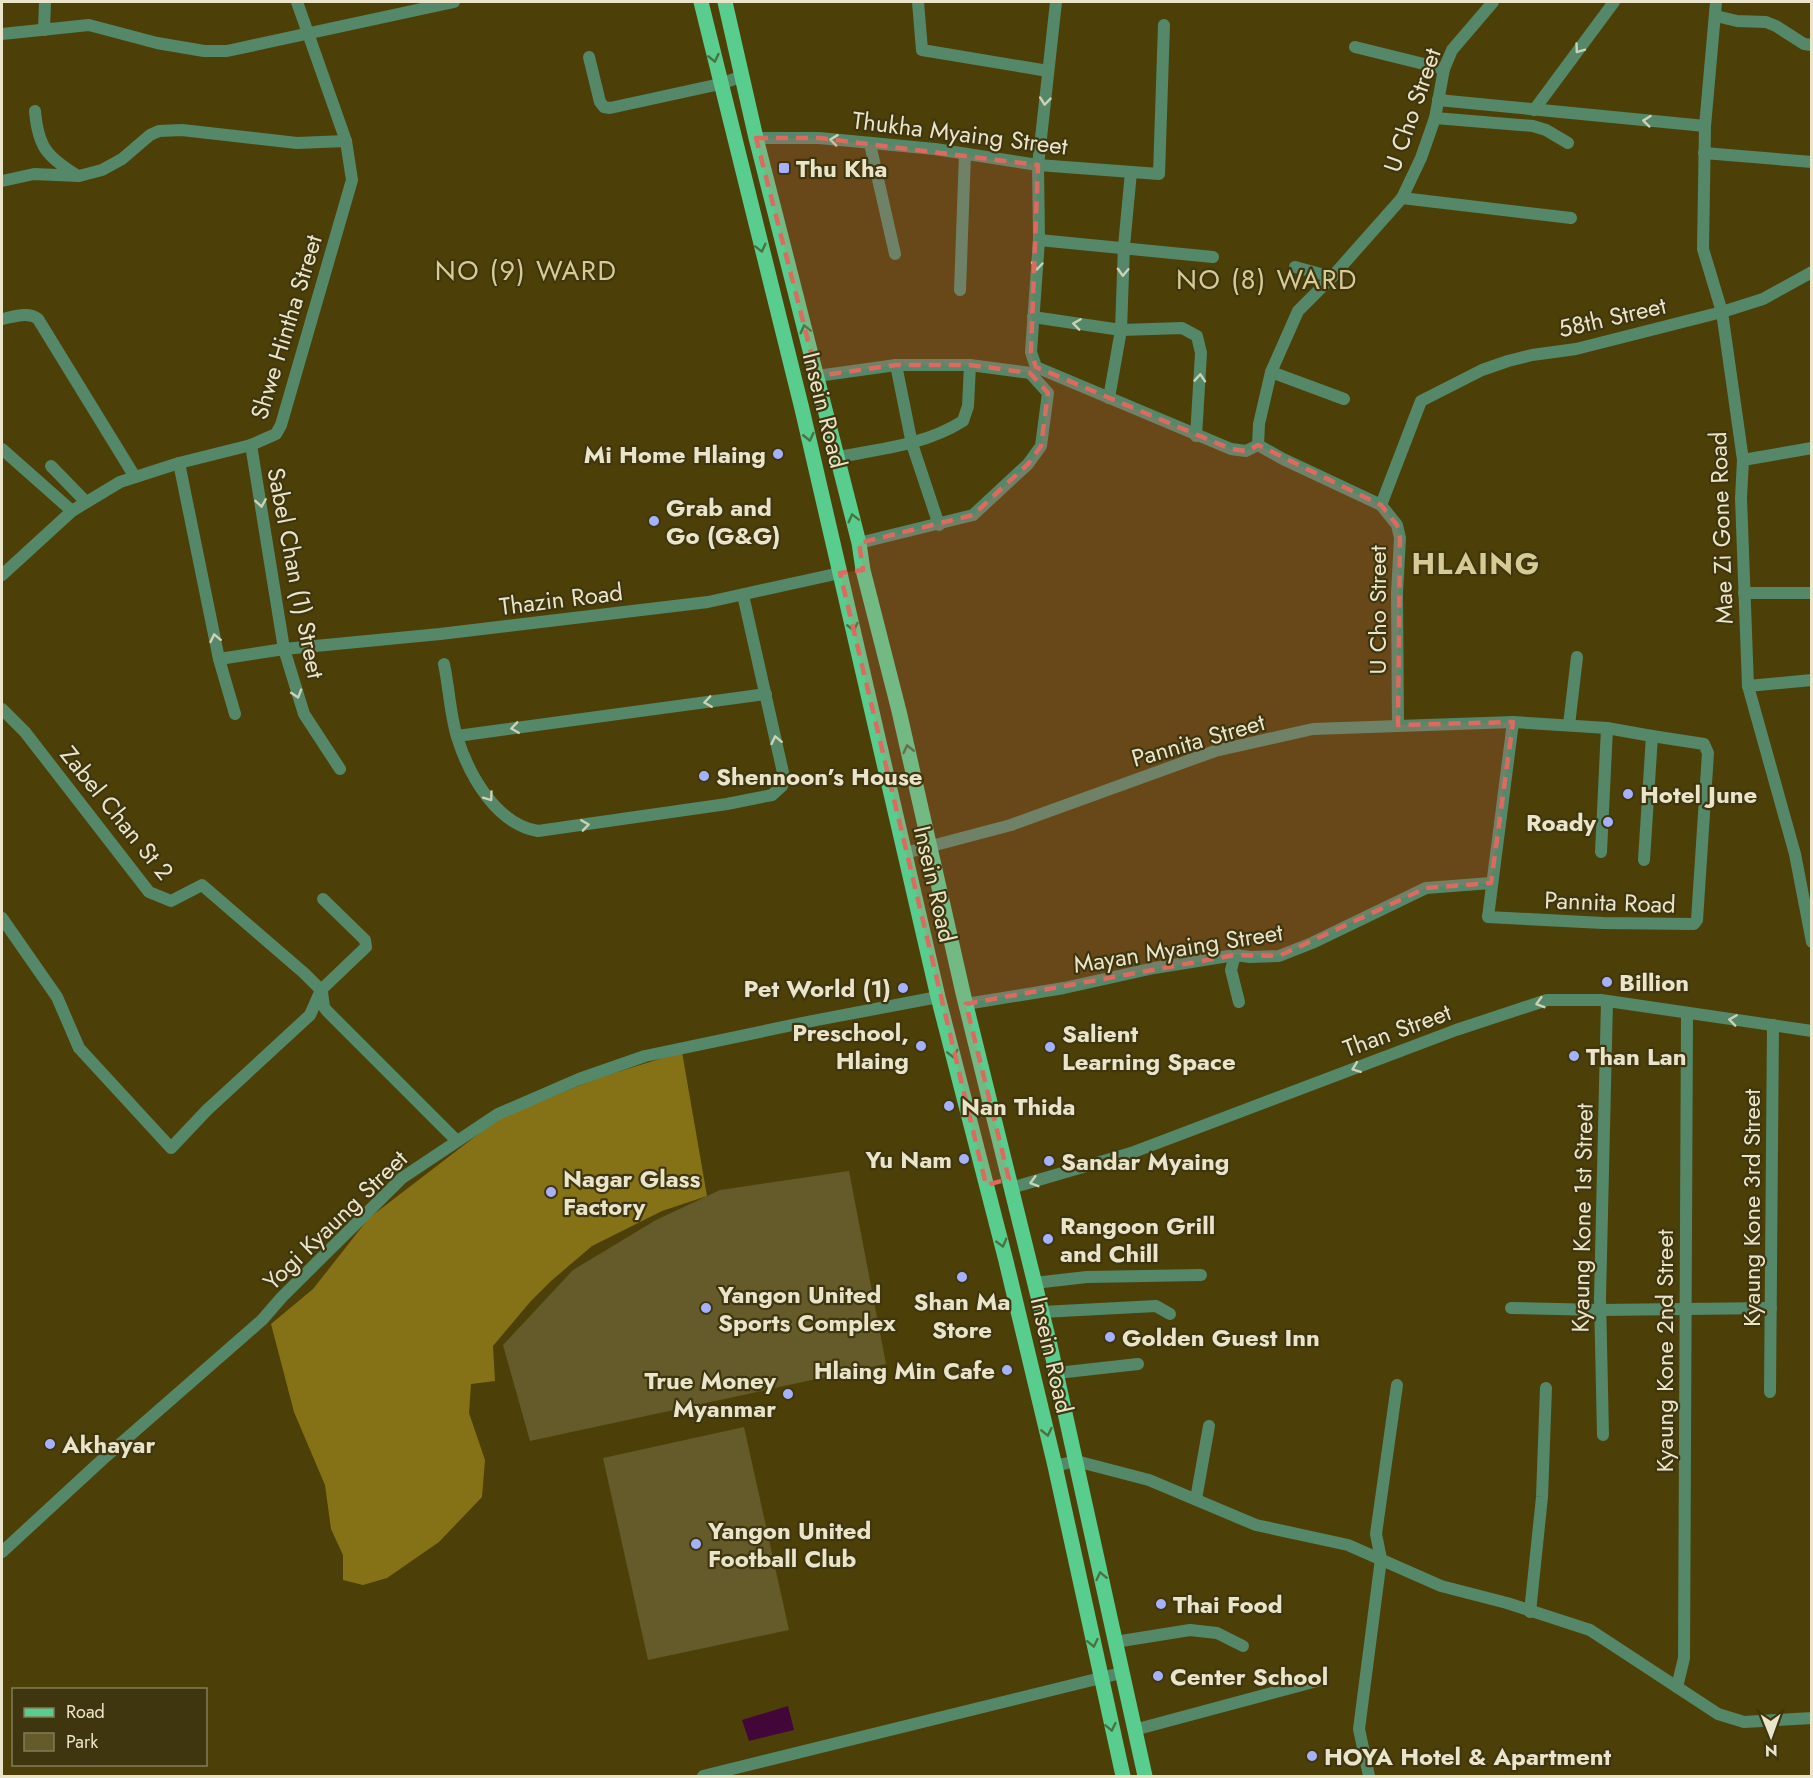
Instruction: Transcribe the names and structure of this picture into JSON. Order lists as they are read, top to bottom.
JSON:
{
  "streets": {
    "main road": ["Insein Road"],
    "street": [
      "U Cho Street",
      "Thukha Myaing Street",
      "58th Street",
      "Shwe Hintha Street",
      "Mae Zi Gone Road",
      "Sabel Chan (1) Street",
      "Thazin Road",
      "Pannita Street",
      "Zabel Chan St 2",
      "Pannita Road",
      "Mayan Myaing Street",
      "Than Street",
      "Kyaung Kone 3rd Street",
      "Kyaung Kone 1st Street",
      "Yogi Kyaung Street",
      "Kyaung Kone 2nd Street"
    ]
  },
  "crossings": [
    ["U Cho Street", "58th Street"],
    ["U Cho Street", "Pannita Street"],
    ["Thukha Myaing Street", "Insein Road"],
    ["58th Street", "Mae Zi Gone Road"],
    ["Shwe Hintha Street", "Sabel Chan (1) Street"],
    ["Insein Road", "Thazin Road"],
    ["Insein Road", "Pannita Street"],
    ["Insein Road", "Mayan Myaing Street"],
    ["Insein Road", "Than Street"],
    ["Insein Road", "Yogi Kyaung Street"],
    ["Sabel Chan (1) Street", "Thazin Road"],
    ["Pannita Street", "Pannita Road"],
    ["Pannita Road", "Mayan Myaing Street"],
    ["Than Street", "Kyaung Kone 3rd Street"],
    ["Than Street", "Kyaung Kone 1st Street"],
    ["Than Street", "Kyaung Kone 2nd Street"]
  ],
  "one_way": ["Than Street"],
  "districts": ["NO (9) WARD", "NO (8) WARD", "HLAING"],
  "places": {
    "transit": ["Thu Kha"],
    "other": [
      "Mi Home Hlaing",
      "Grab and Go (G&G)",
      "Shennoon’s House",
      "Hotel June",
      "Roady",
      "Billion",
      "Pet World (1)",
      "Preschool, Hlaing",
      "Salient Learning Space",
      "Than Lan",
      "Nan Thida",
      "Yu Nam",
      "Sandar Myaing",
      "Nagar Glass Factory",
      "Rangoon Grill and Chill",
      "Shan Ma Store",
      "Yangon United Sports Complex",
      "Golden Guest Inn",
      "Hlaing Min Cafe",
      "True Money Myanmar",
      "Akhayar",
      "Yangon United Football Club",
      "Thai Food",
      "Center School",
      "HOYA Hotel & Apartment"
    ]
  },
  "legend": ["Road", "Park"],
  "north": "bottom"
}
